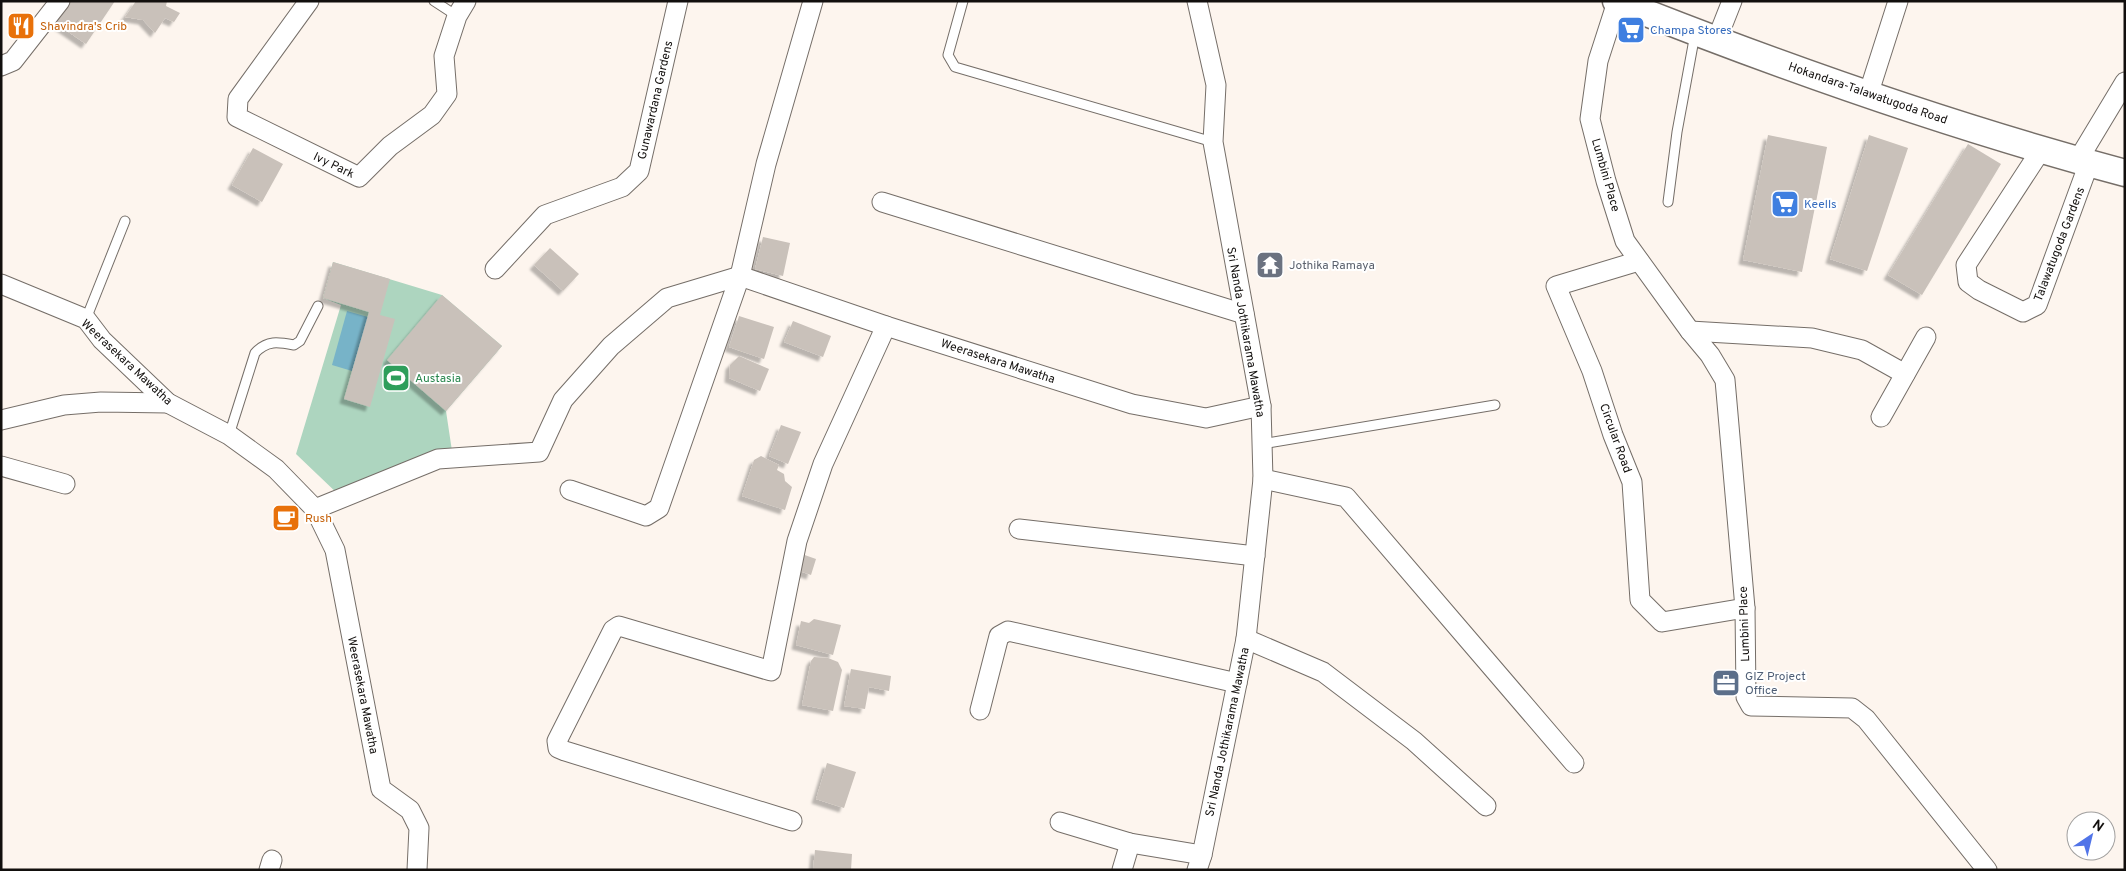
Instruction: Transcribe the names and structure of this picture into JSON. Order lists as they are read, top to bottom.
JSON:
{
  "streets": {
    "main road": ["Hokandara-Talawatugoda Road"],
    "street": [
      "Gunawardana Gardens",
      "Ivy Park",
      "Lumbini Place",
      "Talawatugoda Gardens",
      "Sri Nanda Jothikarama Mawatha",
      "Weerasekara Mawatha",
      "Circular Road"
    ]
  },
  "crossings": [
    ["Hokandara-Talawatugoda Road", "Lumbini Place"],
    ["Hokandara-Talawatugoda Road", "Talawatugoda Gardens"],
    ["Lumbini Place", "Circular Road"],
    ["Sri Nanda Jothikarama Mawatha", "Weerasekara Mawatha"]
  ],
  "places": {
    "restaurant": ["Shavindra's Crib"],
    "supermarket": ["Champa Stores", "Keells"],
    "temple": ["Jothika Ramaya"],
    "sports": ["Austasia"],
    "cafe": ["Rush"],
    "office": ["GIZ Project Office"]
  },
  "north": "top right"
}
